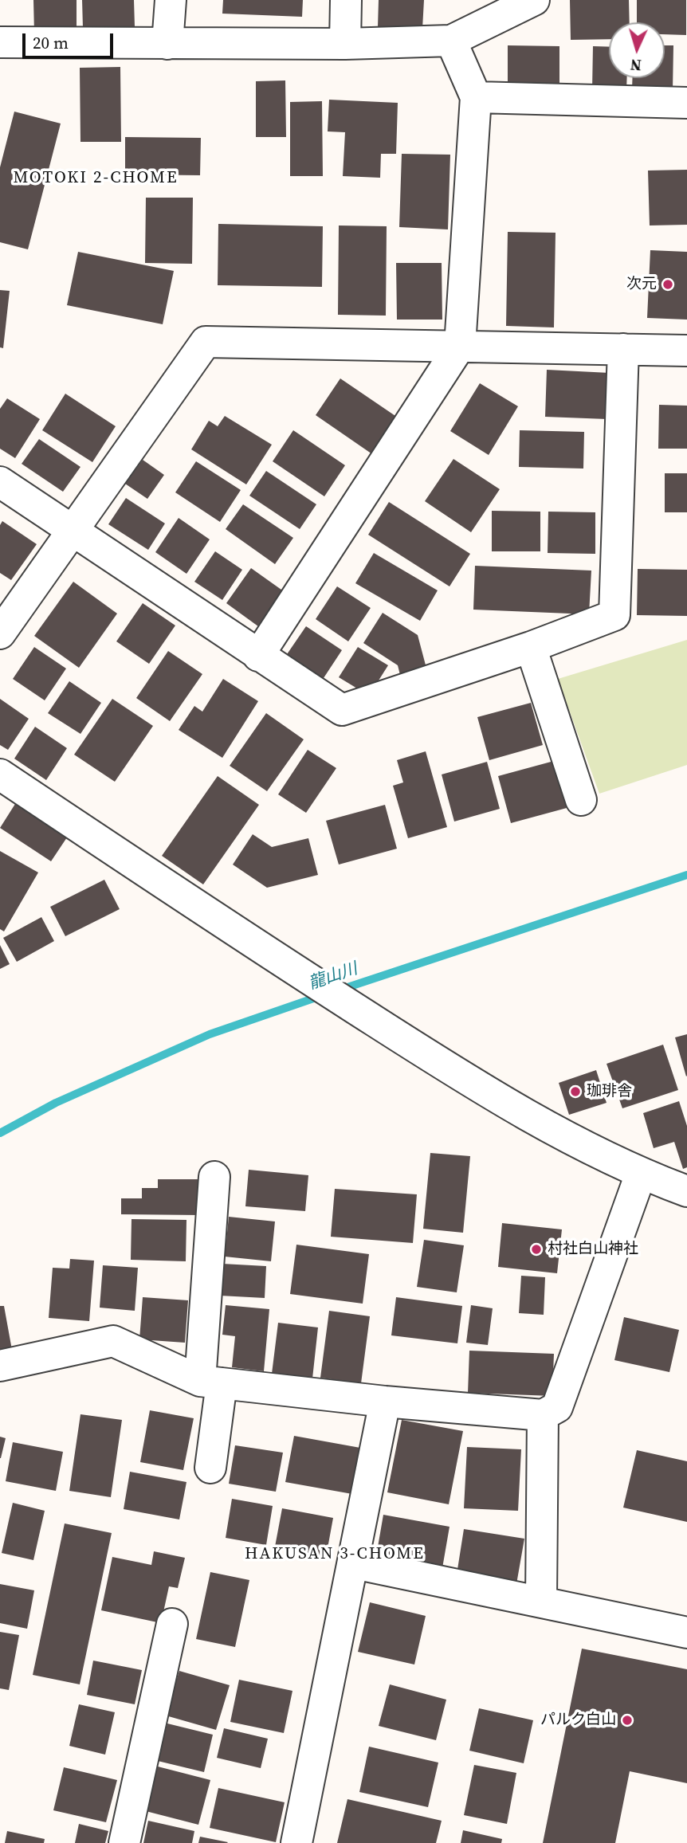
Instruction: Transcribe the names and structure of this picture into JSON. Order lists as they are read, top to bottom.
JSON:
{
  "districts": ["MOTOKI 2-CHOME", "HAKUSAN 3-CHOME"],
  "water": ["龍山川"],
  "places": [
    "次元",
    "珈琲舎",
    "村社白山神社",
    "パルク白山"
  ],
  "scale_bar": "20 m",
  "north": "bottom"
}
